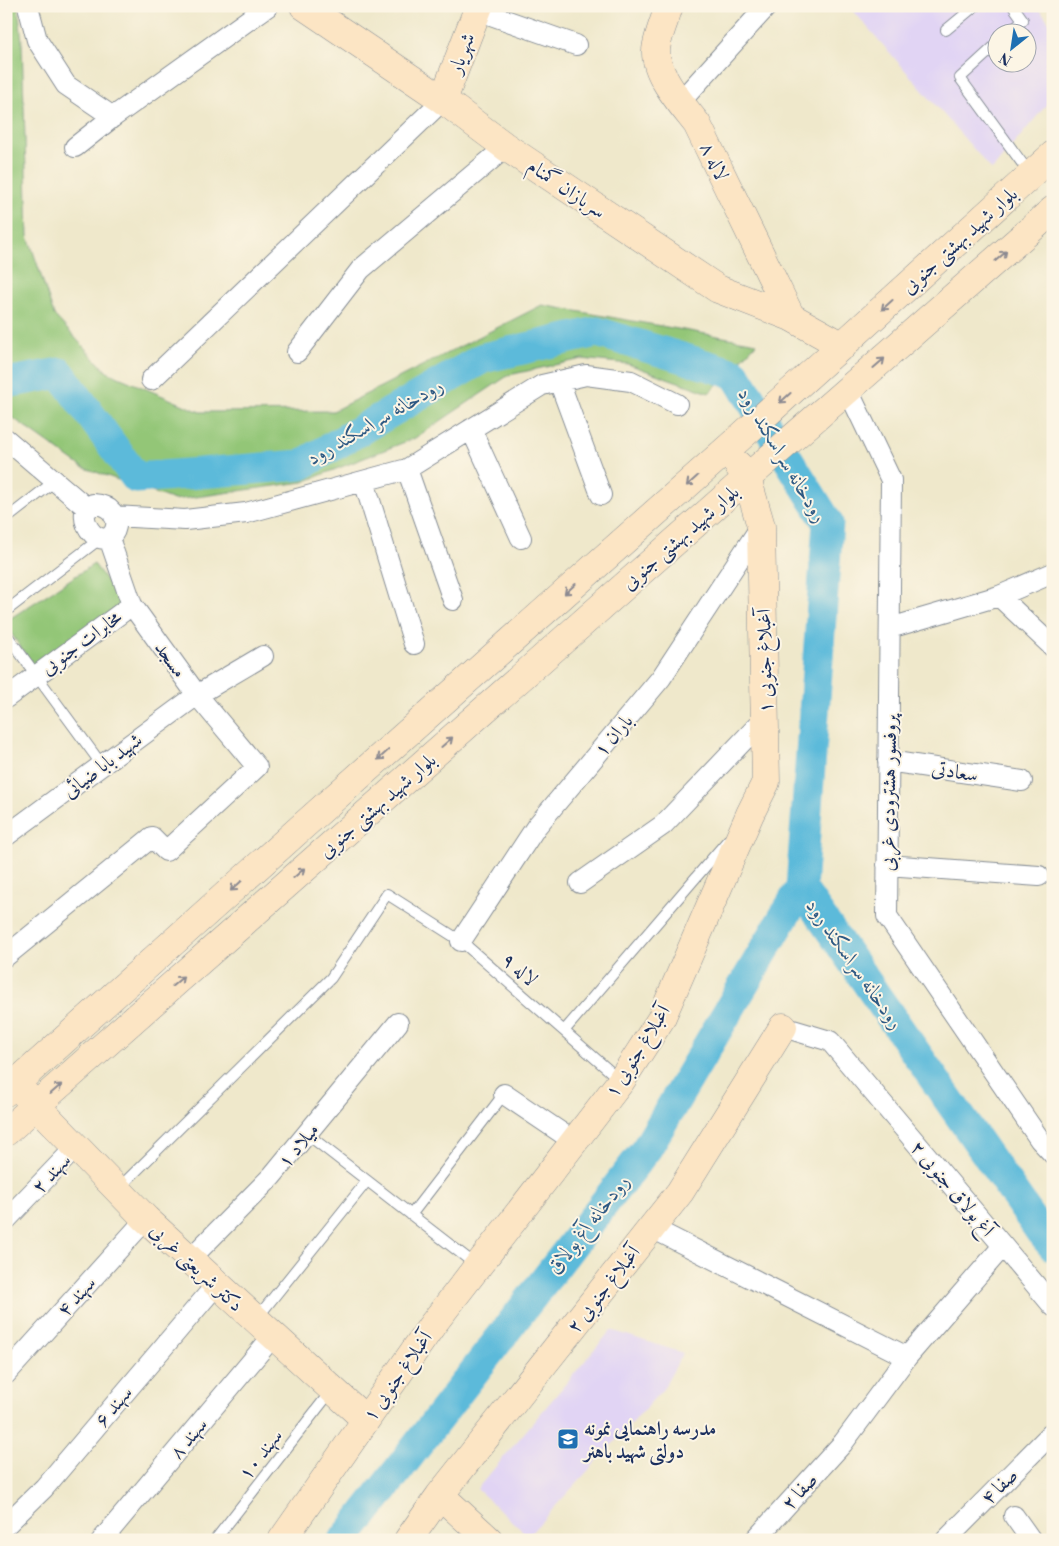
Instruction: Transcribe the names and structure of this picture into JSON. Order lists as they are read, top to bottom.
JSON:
{
  "streets": {
    "street": [
      "شهریار",
      "لاله ۸",
      "سربازان گمنام",
      "بلوار شهید بهشتی جنوبی",
      "مخابرات جنوبی",
      "مسجد",
      "آغبلاغ جنوبی ۱",
      "باران ۱",
      "شهيد بابا ضيائی",
      "سعادتی",
      "پروفسور هشترودی غربی",
      "میلاد ۱",
      "سهند ۲",
      "آغ بولاق جنوبی ۲",
      "دکتر شریعتی غربی",
      "آغبلاغ جنوبی ۲",
      "سهند ۴",
      "سهند ۶",
      "سهند ۸",
      "صفا ۴",
      "صفا ۲"
    ],
    "lane": ["لاله ۹", "سهند ۱۰"]
  },
  "crossings": [
    ["شهریار", "سربازان گمنام"],
    ["لاله ۸", "سربازان گمنام"],
    ["سربازان گمنام", "بلوار شهید بهشتی جنوبی"],
    ["بلوار شهید بهشتی جنوبی", "آغبلاغ جنوبی ۱"],
    ["بلوار شهید بهشتی جنوبی", "پروفسور هشترودی غربی"],
    ["بلوار شهید بهشتی جنوبی", "دکتر شریعتی غربی"],
    ["مخابرات جنوبی", "مسجد"],
    ["مسجد", "شهيد بابا ضيائی"],
    ["آغبلاغ جنوبی ۱", "باران ۱"],
    ["آغبلاغ جنوبی ۱", "لاله ۹"],
    ["آغبلاغ جنوبی ۱", "دکتر شریعتی غربی"],
    ["باران ۱", "لاله ۹"],
    ["سعادتی", "پروفسور هشترودی غربی"],
    ["لاله ۹", "دکتر شریعتی غربی"],
    ["میلاد ۱", "دکتر شریعتی غربی"],
    ["سهند ۲", "دکتر شریعتی غربی"],
    ["آغ بولاق جنوبی ۲", "آغبلاغ جنوبی ۲"],
    ["آغ بولاق جنوبی ۲", "صفا ۲"],
    ["دکتر شریعتی غربی", "سهند ۴"],
    ["دکتر شریعتی غربی", "سهند ۶"],
    ["دکتر شریعتی غربی", "سهند ۸"],
    ["دکتر شریعتی غربی", "سهند ۱۰"]
  ],
  "water": ["رودخانه سراسکند رود", "رودخانه آغ بولاق"],
  "places": {
    "school or university": ["مدرسه راهنمایی نمونه دولتی شهید باهنر"]
  },
  "north": "bottom left"
}
